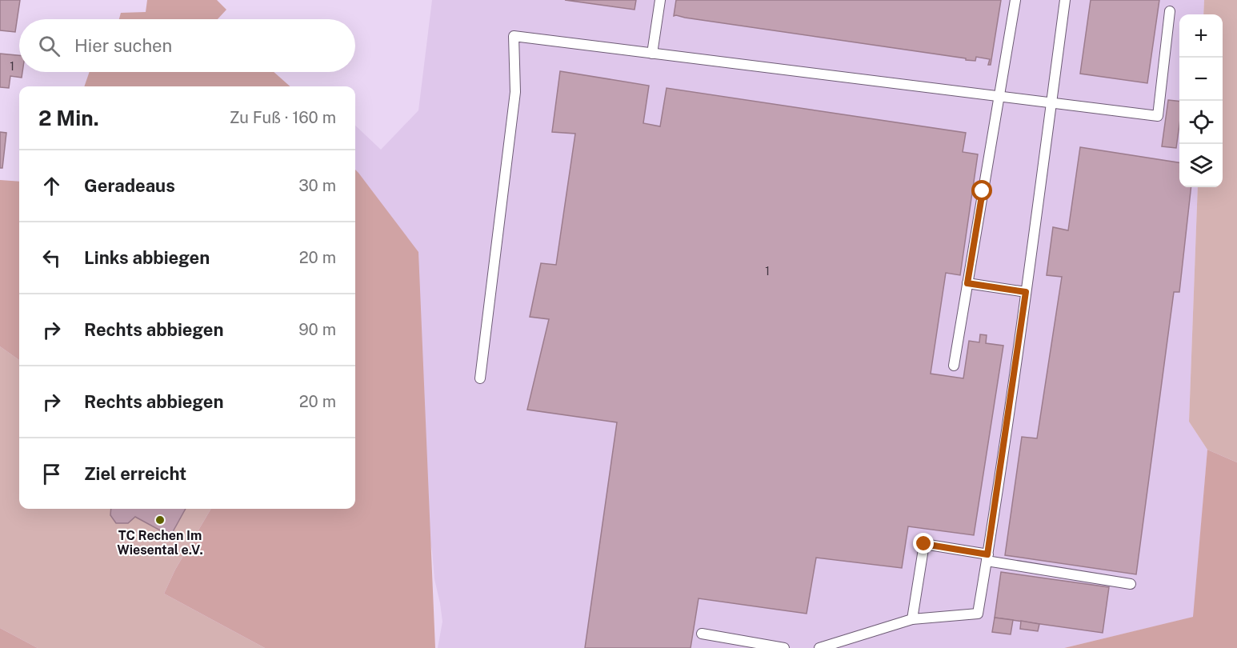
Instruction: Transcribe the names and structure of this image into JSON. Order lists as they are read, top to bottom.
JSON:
{
  "places": ["TC Rechen Im Wiesental e.V."],
  "house_numbers": ["1", "1"],
  "page": {
    "map_buttons": ["+", "−"],
    "search": "Hier suchen",
    "heading": ["2 Min.", "Zu Fuß · 160 m"],
    "list": [
      ["Geradeaus", "30 m"],
      ["Links abbiegen", "20 m"],
      ["Rechts abbiegen", "90 m"],
      ["Rechts abbiegen", "20 m"],
      "Ziel erreicht"
    ]
  }
}
